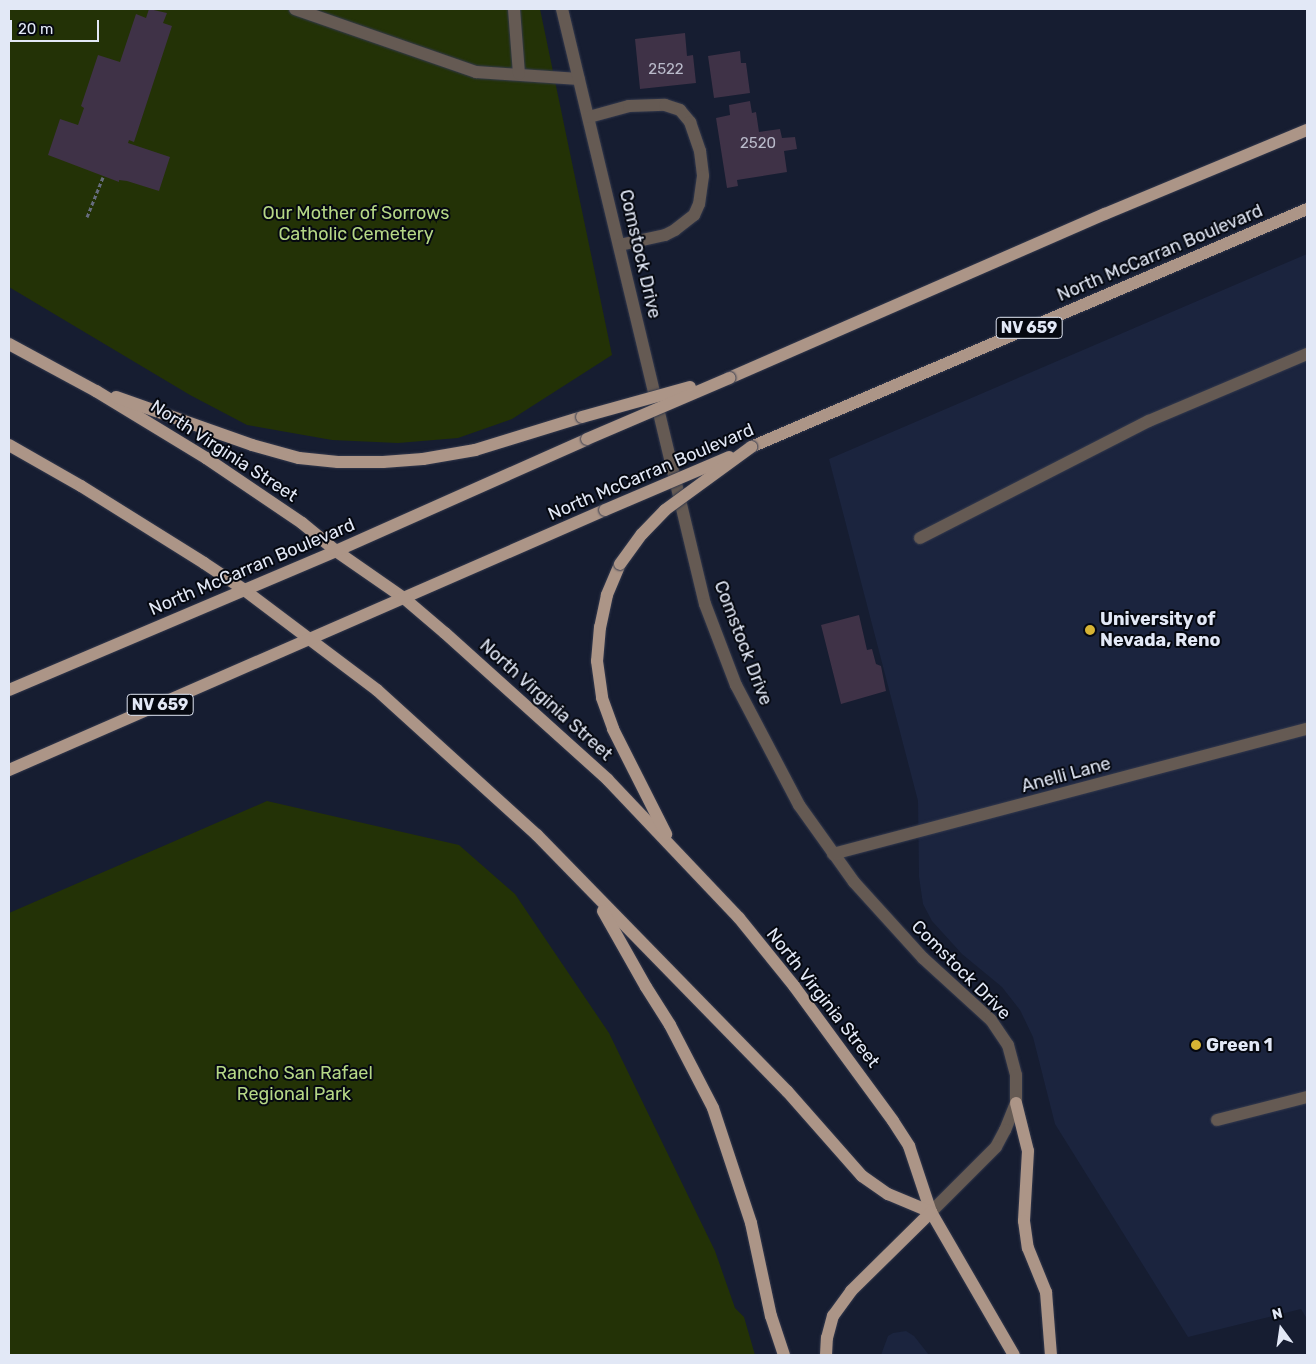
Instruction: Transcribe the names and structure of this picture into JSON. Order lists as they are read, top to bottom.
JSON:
{
  "streets": {
    "main road": ["North McCarran Boulevard", "NV 659", "North Virginia Street"],
    "street": ["Comstock Drive", "Anelli Lane"]
  },
  "crossings": [
    ["North McCarran Boulevard", "North Virginia Street"],
    ["Comstock Drive", "North Virginia Street"],
    ["Comstock Drive", "Anelli Lane"]
  ],
  "parks": ["Our Mother of Sorrows Catholic Cemetery", "Rancho San Rafael Regional Park"],
  "places": ["University of Nevada, Reno", "Green 1"],
  "house_numbers": ["2522", "2520"],
  "scale_bar": "20 m",
  "north": "top"
}
